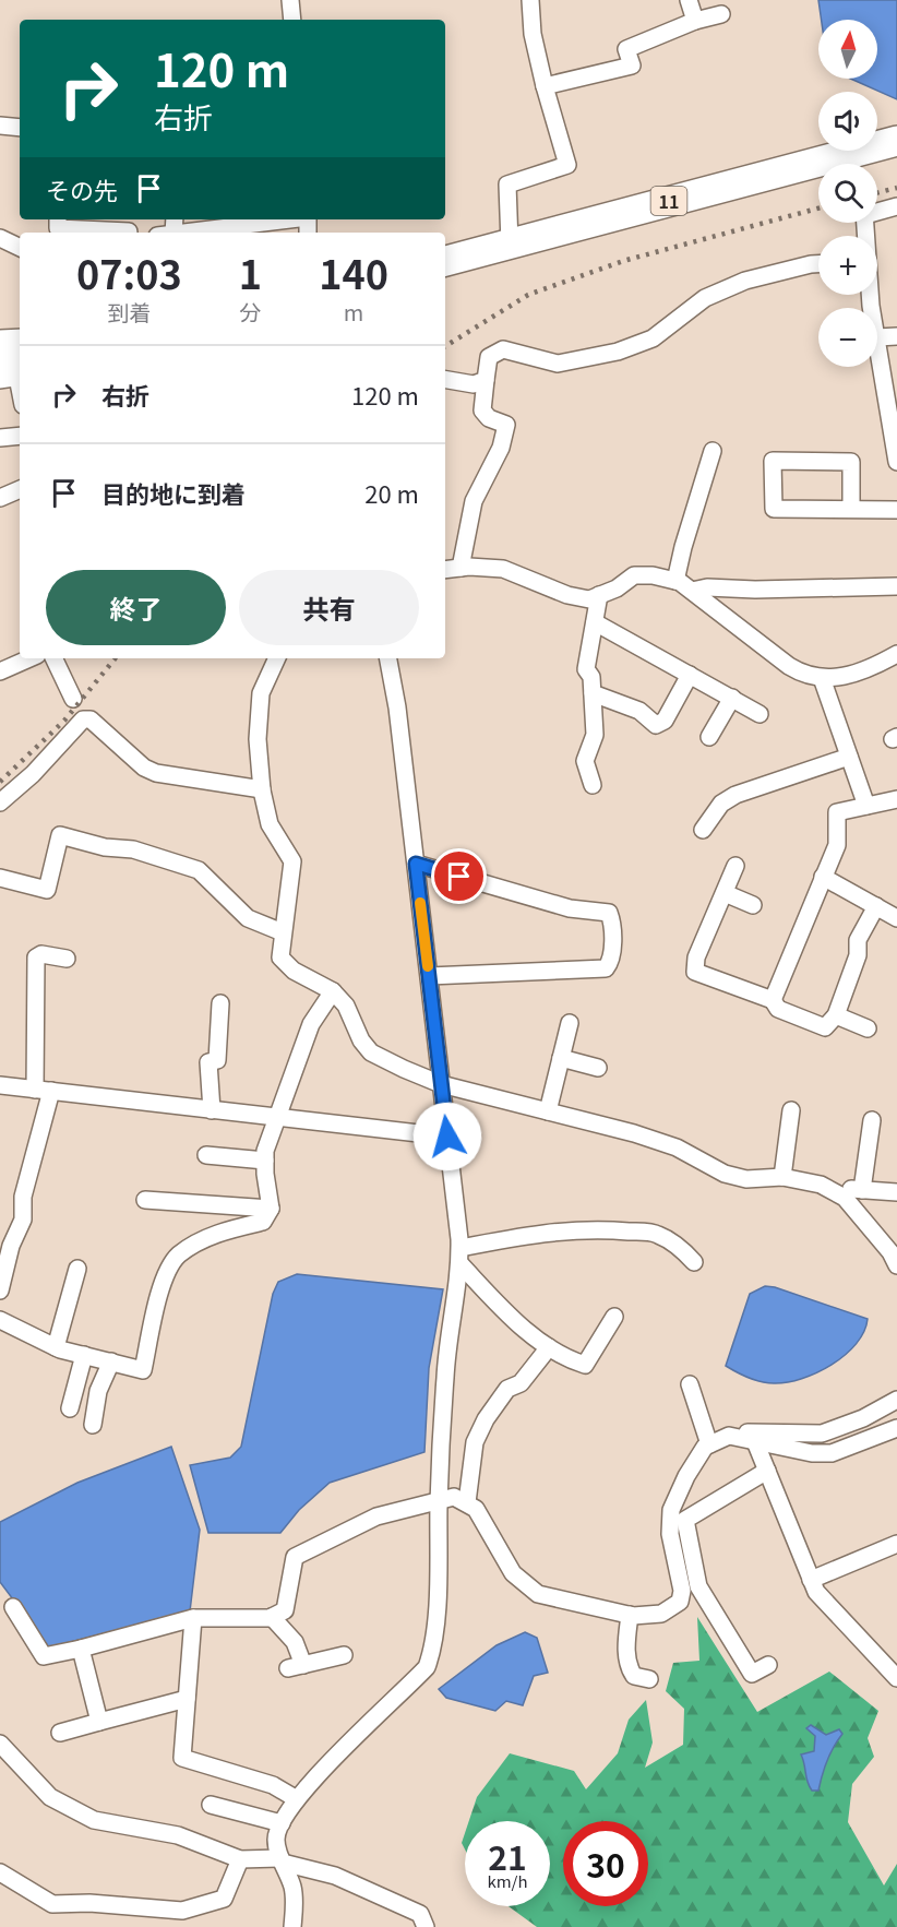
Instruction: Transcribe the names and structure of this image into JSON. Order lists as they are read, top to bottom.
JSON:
{
  "streets": {
    "highway": ["11"]
  },
  "north": "top",
  "page": {
    "map_buttons": ["+", "−"],
    "turn": ["120 m", "右折"],
    "then": "その先",
    "eta": [
      "07:03",
      "到着",
      "1",
      "分",
      "140",
      "m"
    ],
    "list": [
      {
        "name": "右折",
        "value": "120 m"
      },
      {
        "name": "目的地に到着",
        "value": "20 m"
      }
    ],
    "buttons": ["終了", "共有"],
    "speed": "21 km/h",
    "limit": "30"
  }
}
